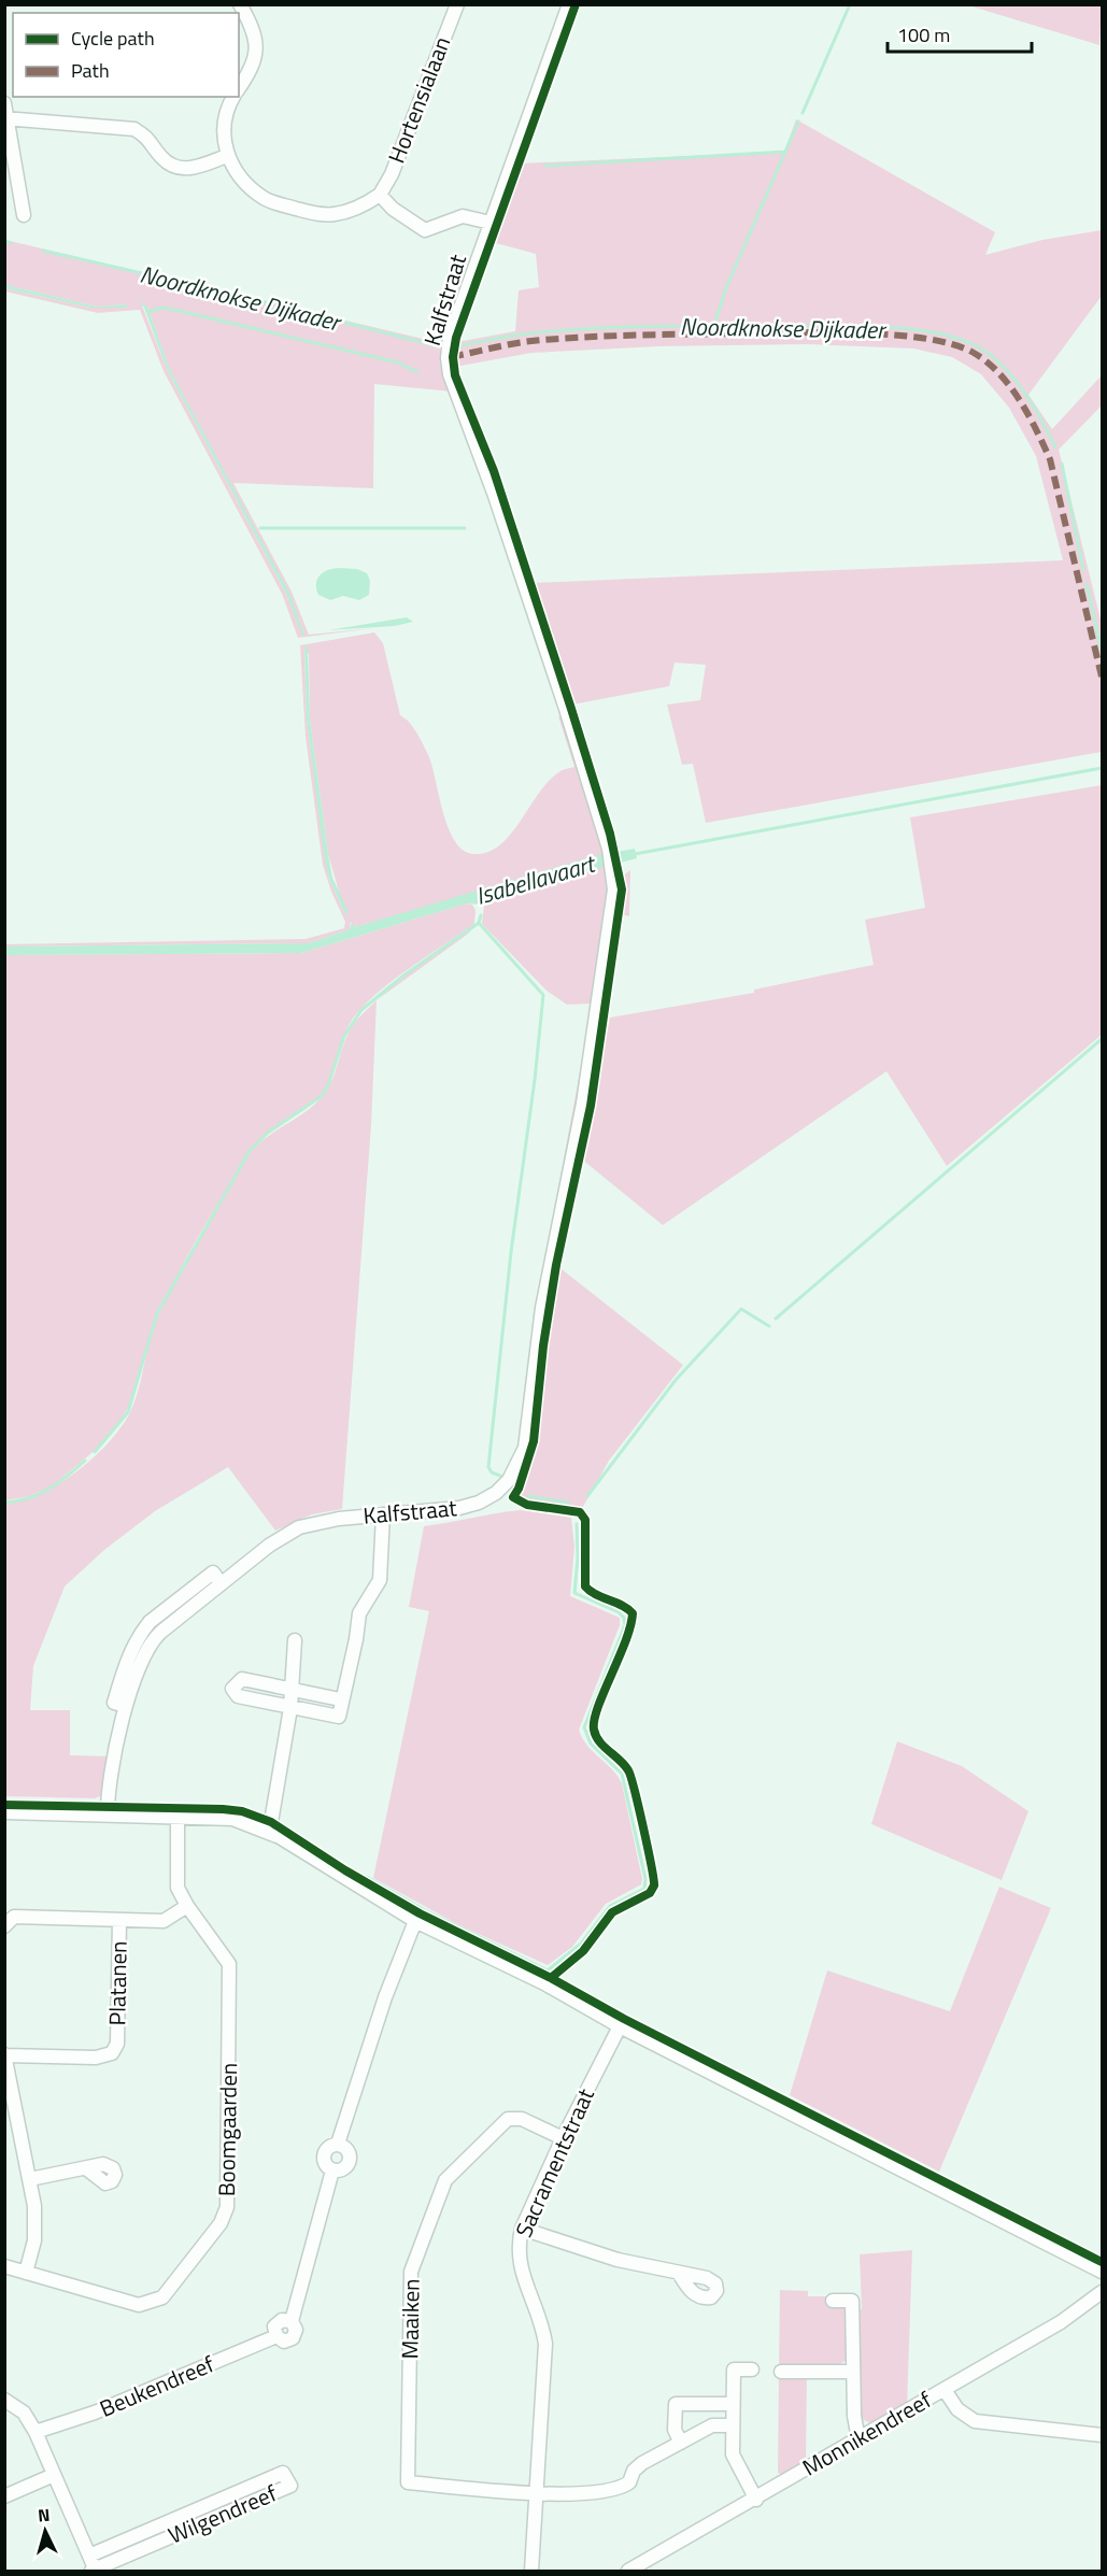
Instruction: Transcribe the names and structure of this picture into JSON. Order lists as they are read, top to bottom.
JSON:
{
  "streets": {
    "street": [
      "Hortensialaan",
      "Kalfstraat",
      "Platanen",
      "Boomgaarden",
      "Sacramentstraat",
      "Maaiken",
      "Beukendreef",
      "Monnikendreef",
      "Wilgendreef"
    ]
  },
  "crossings": [
    ["Platanen", "Boomgaarden"],
    ["Sacramentstraat", "Maaiken"]
  ],
  "water": ["Noordknokse Dijkader", "Isabellavaart"],
  "legend": ["Cycle path", "Path"],
  "scale_bar": "100 m",
  "north": "top"
}
